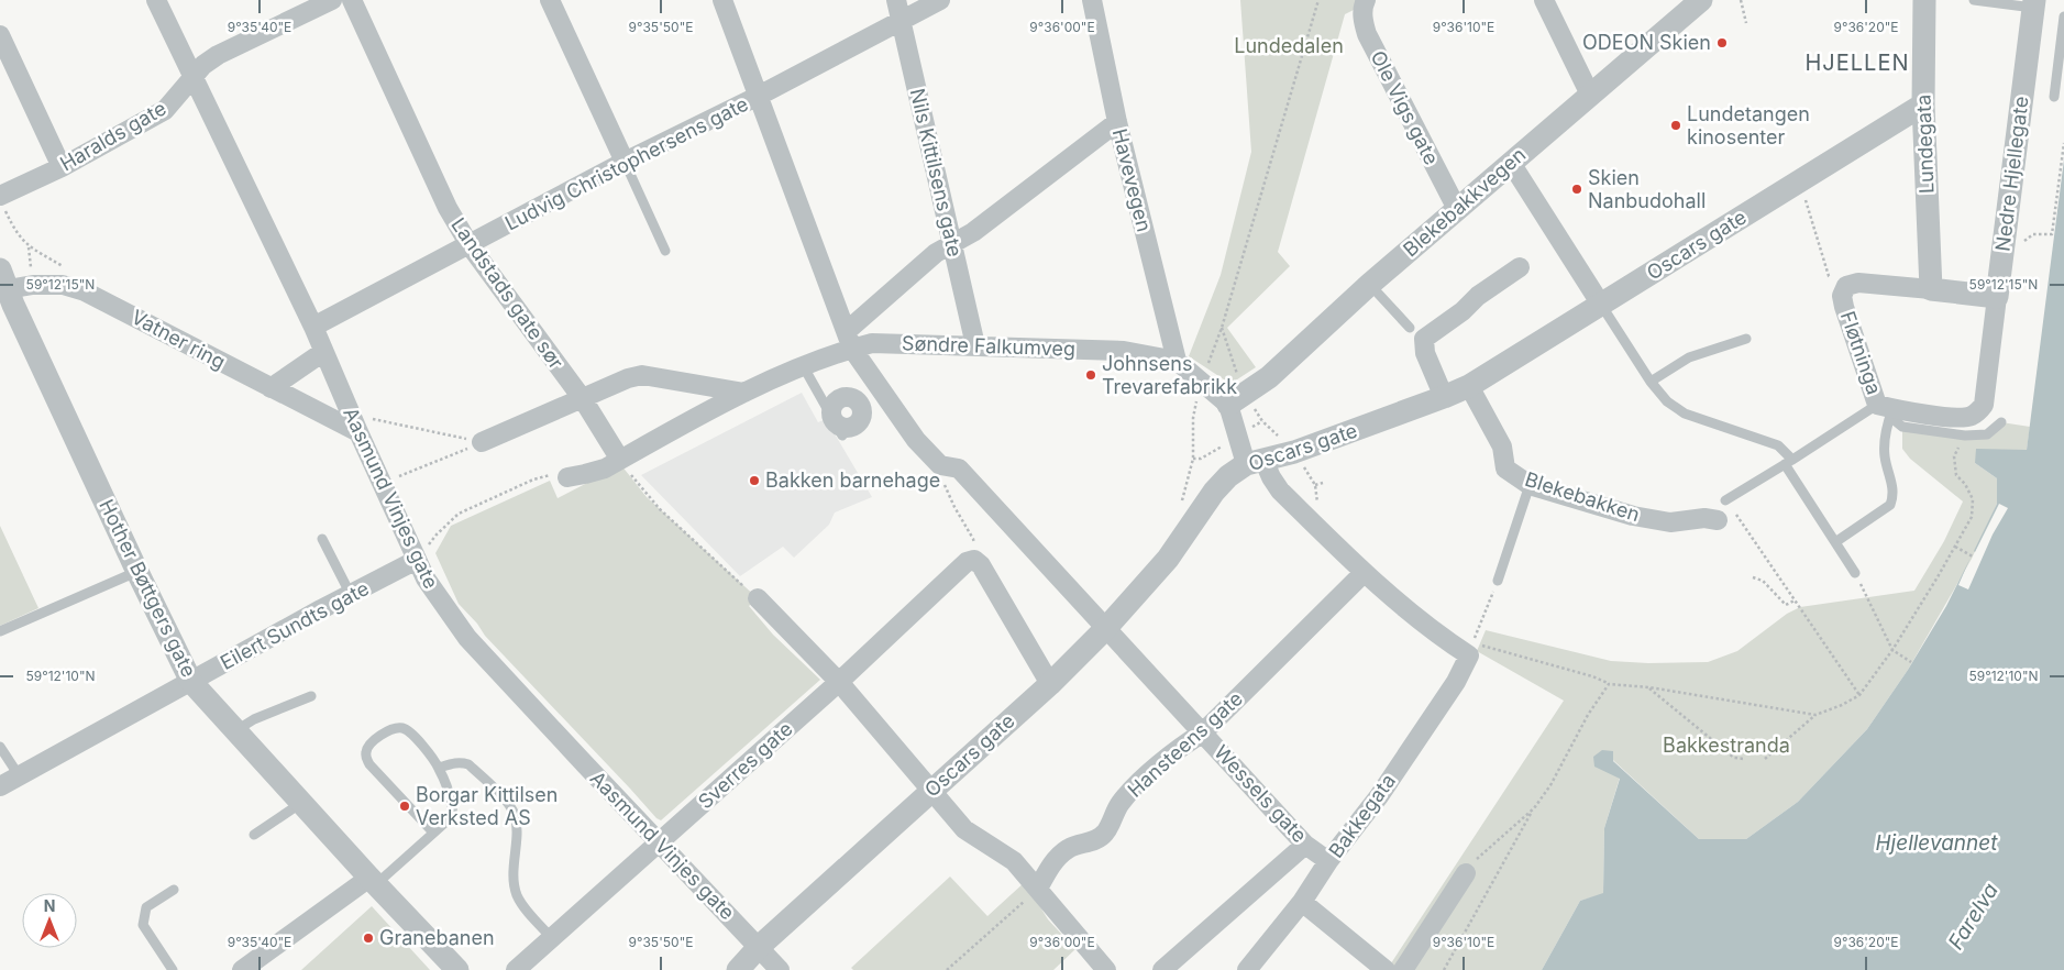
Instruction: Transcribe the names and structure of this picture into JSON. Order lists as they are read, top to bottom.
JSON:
{
  "streets": {
    "street": [
      "Ole Vigs gate",
      "Haralds gate",
      "Lundegata",
      "Ludvig Christophersens gate",
      "Nils Kittilsens gate",
      "Nedre Hjellegate",
      "Havevegen",
      "Blekebakkvegen",
      "Oscars gate",
      "Landstads gate sør",
      "Vatner ring",
      "Søndre Falkumveg",
      "Fløtninga",
      "Blekebakken",
      "Aasmund Vinjes gate",
      "Hother Bøttgers gate",
      "Eilert Sundts gate",
      "Hansteens gate",
      "Sverres gate",
      "Wessels gate",
      "Bakkegata"
    ]
  },
  "crossings": [
    ["Ole Vigs gate", "Blekebakkvegen"],
    ["Haralds gate", "Aasmund Vinjes gate"],
    ["Lundegata", "Oscars gate"],
    ["Ludvig Christophersens gate", "Nils Kittilsens gate"],
    ["Ludvig Christophersens gate", "Landstads gate sør"],
    ["Ludvig Christophersens gate", "Aasmund Vinjes gate"],
    ["Nils Kittilsens gate", "Søndre Falkumveg"],
    ["Nedre Hjellegate", "Fløtninga"],
    ["Havevegen", "Søndre Falkumveg"],
    ["Blekebakkvegen", "Søndre Falkumveg"],
    ["Oscars gate", "Fløtninga"],
    ["Oscars gate", "Blekebakken"],
    ["Oscars gate", "Aasmund Vinjes gate"],
    ["Oscars gate", "Wessels gate"],
    ["Landstads gate sør", "Søndre Falkumveg"],
    ["Vatner ring", "Aasmund Vinjes gate"],
    ["Vatner ring", "Hother Bøttgers gate"],
    ["Aasmund Vinjes gate", "Eilert Sundts gate"],
    ["Aasmund Vinjes gate", "Sverres gate"],
    ["Hother Bøttgers gate", "Eilert Sundts gate"],
    ["Hansteens gate", "Wessels gate"],
    ["Wessels gate", "Bakkegata"]
  ],
  "districts": ["HJELLEN"],
  "water": ["Hjellevannet", "Farelva"],
  "parks": ["Lundedalen", "Bakkestranda"],
  "places": [
    "ODEON Skien",
    "Lundetangen kinosenter",
    "Skien Nanbudohall",
    "Johnsens Trevarefabrikk",
    "Bakken barnehage",
    "Borgar Kittilsen Verksted AS",
    "Granebanen"
  ],
  "north": "top",
  "coordinates": [
    "9°35'40\"E",
    "9°35'50\"E",
    "9°36'00\"E",
    "9°36'10\"E",
    "9°36'20\"E",
    "59°12'15\"N",
    "59°12'10\"N"
  ]
}
